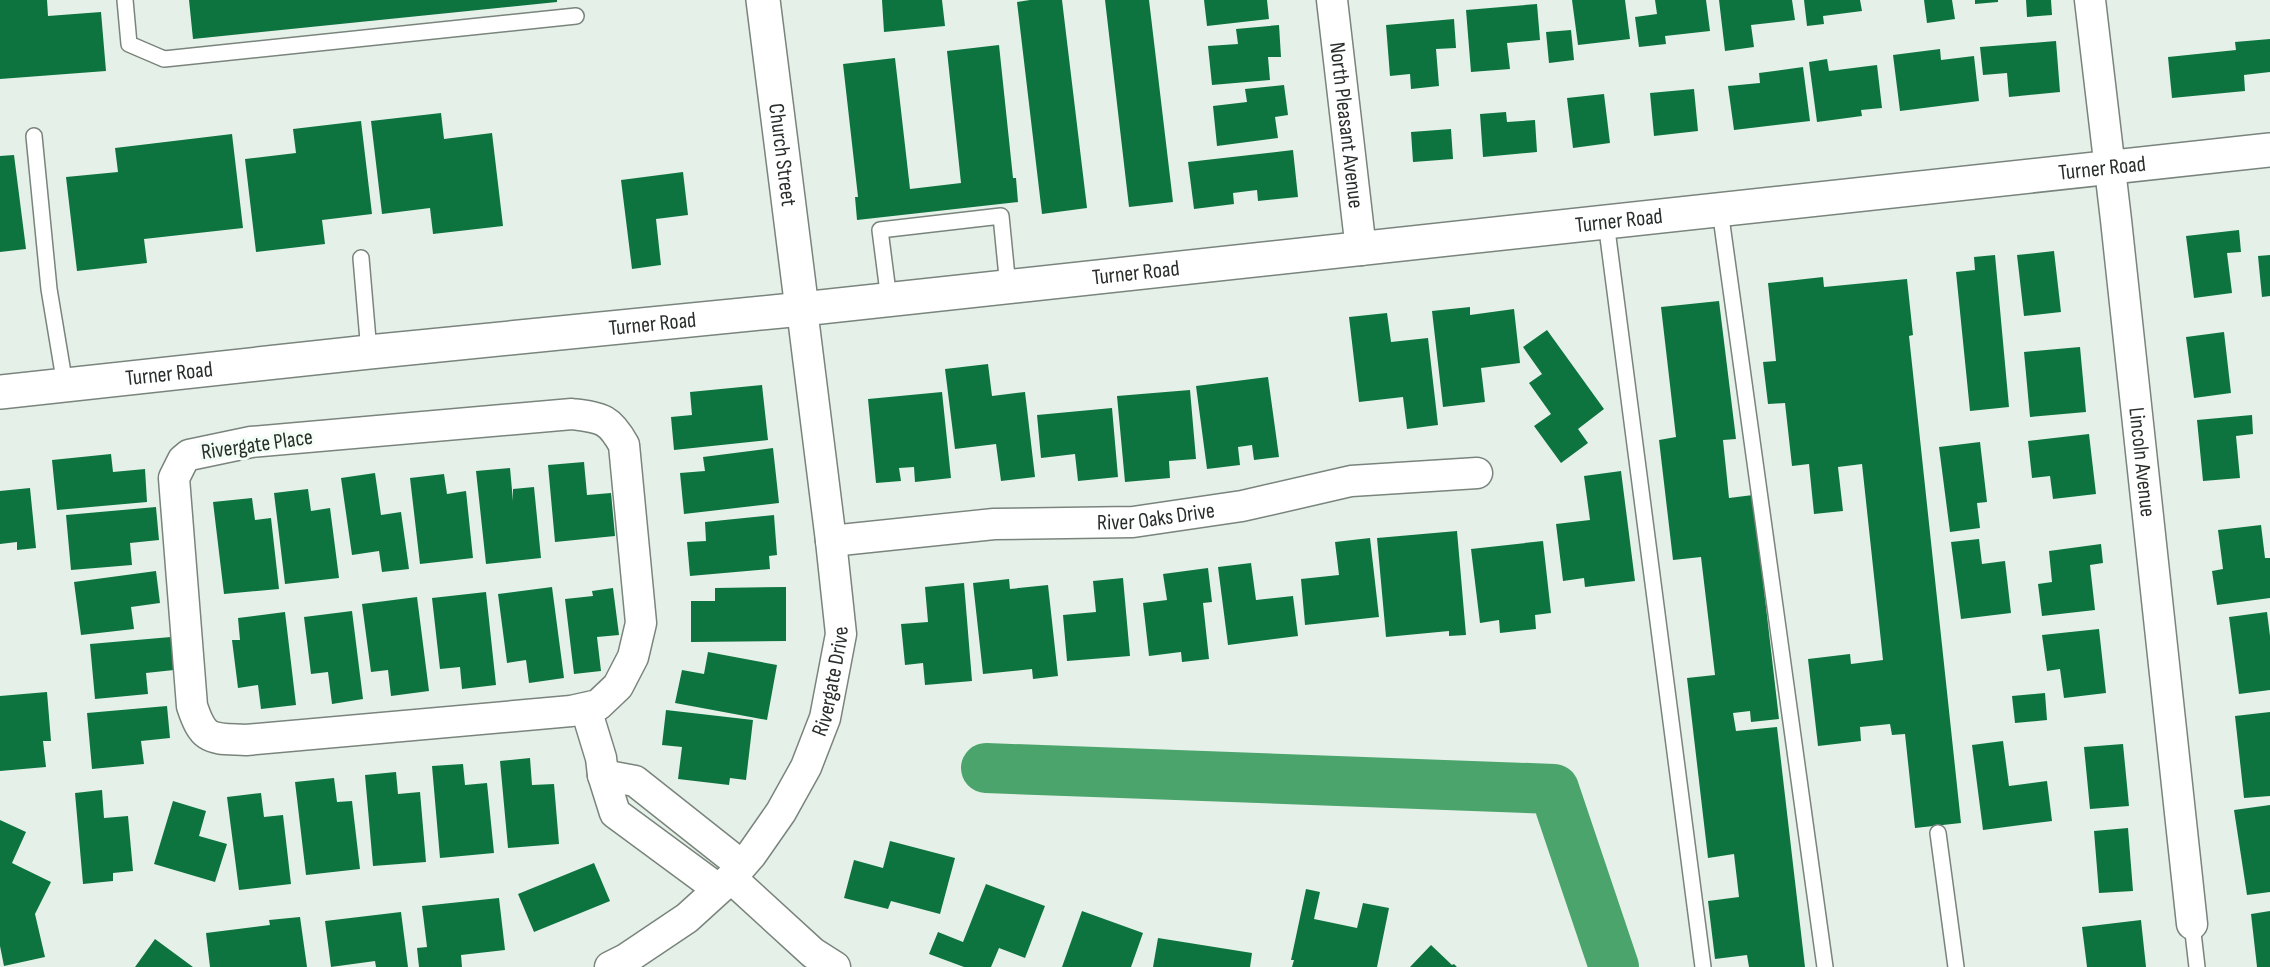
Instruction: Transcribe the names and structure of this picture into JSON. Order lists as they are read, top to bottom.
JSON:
{
  "streets": {
    "main road": ["Church Street", "Turner Road"],
    "street": [
      "North Pleasant Avenue",
      "Rivergate Place",
      "Lincoln Avenue",
      "River Oaks Drive",
      "Rivergate Drive"
    ]
  },
  "crossings": [
    ["North Pleasant Avenue", "Turner Road"],
    ["Church Street", "Turner Road"],
    ["Church Street", "Rivergate Drive"],
    ["Turner Road", "Lincoln Avenue"],
    ["Turner Road", "Rivergate Drive"],
    ["River Oaks Drive", "Rivergate Drive"]
  ]
}
